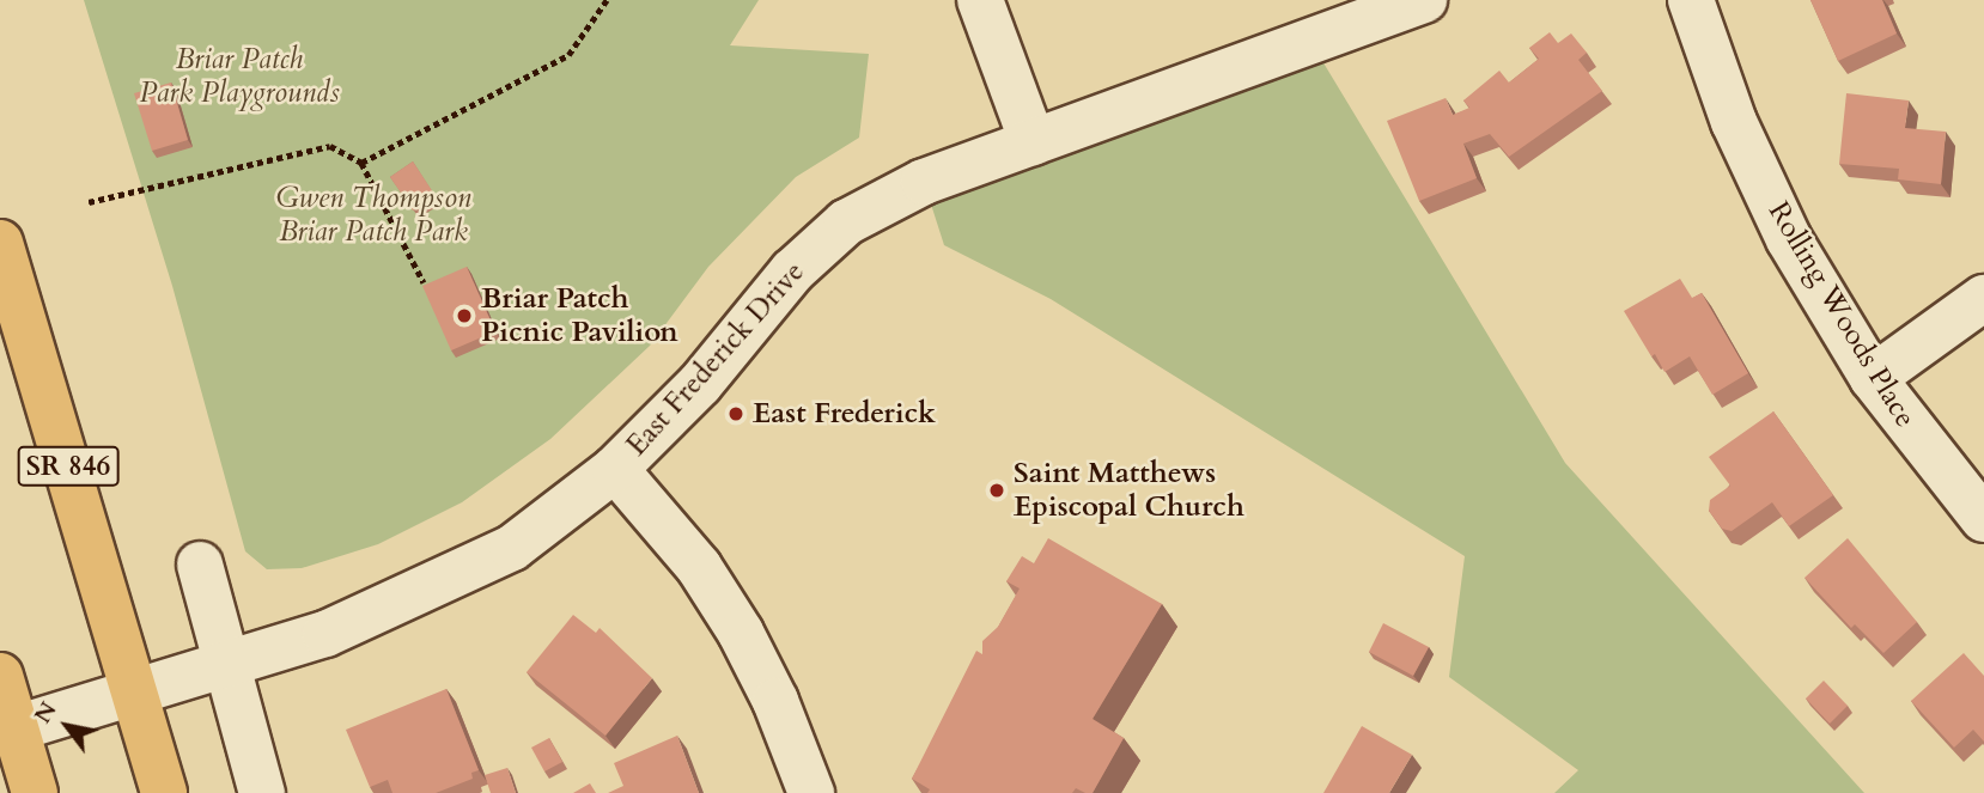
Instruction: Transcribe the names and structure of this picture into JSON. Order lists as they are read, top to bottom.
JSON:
{
  "streets": {
    "main road": ["SR 846"],
    "street": ["Rolling Woods Place", "East Frederick Drive"]
  },
  "crossings": [
    ["East Frederick Drive", "SR 846"]
  ],
  "parks": ["Briar Patch Park Playgrounds", "Gwen Thompson Briar Patch Park"],
  "places": ["Briar Patch Picnic Pavilion", "East Frederick", "Saint Matthews Episcopal Church"],
  "north": "top left"
}
